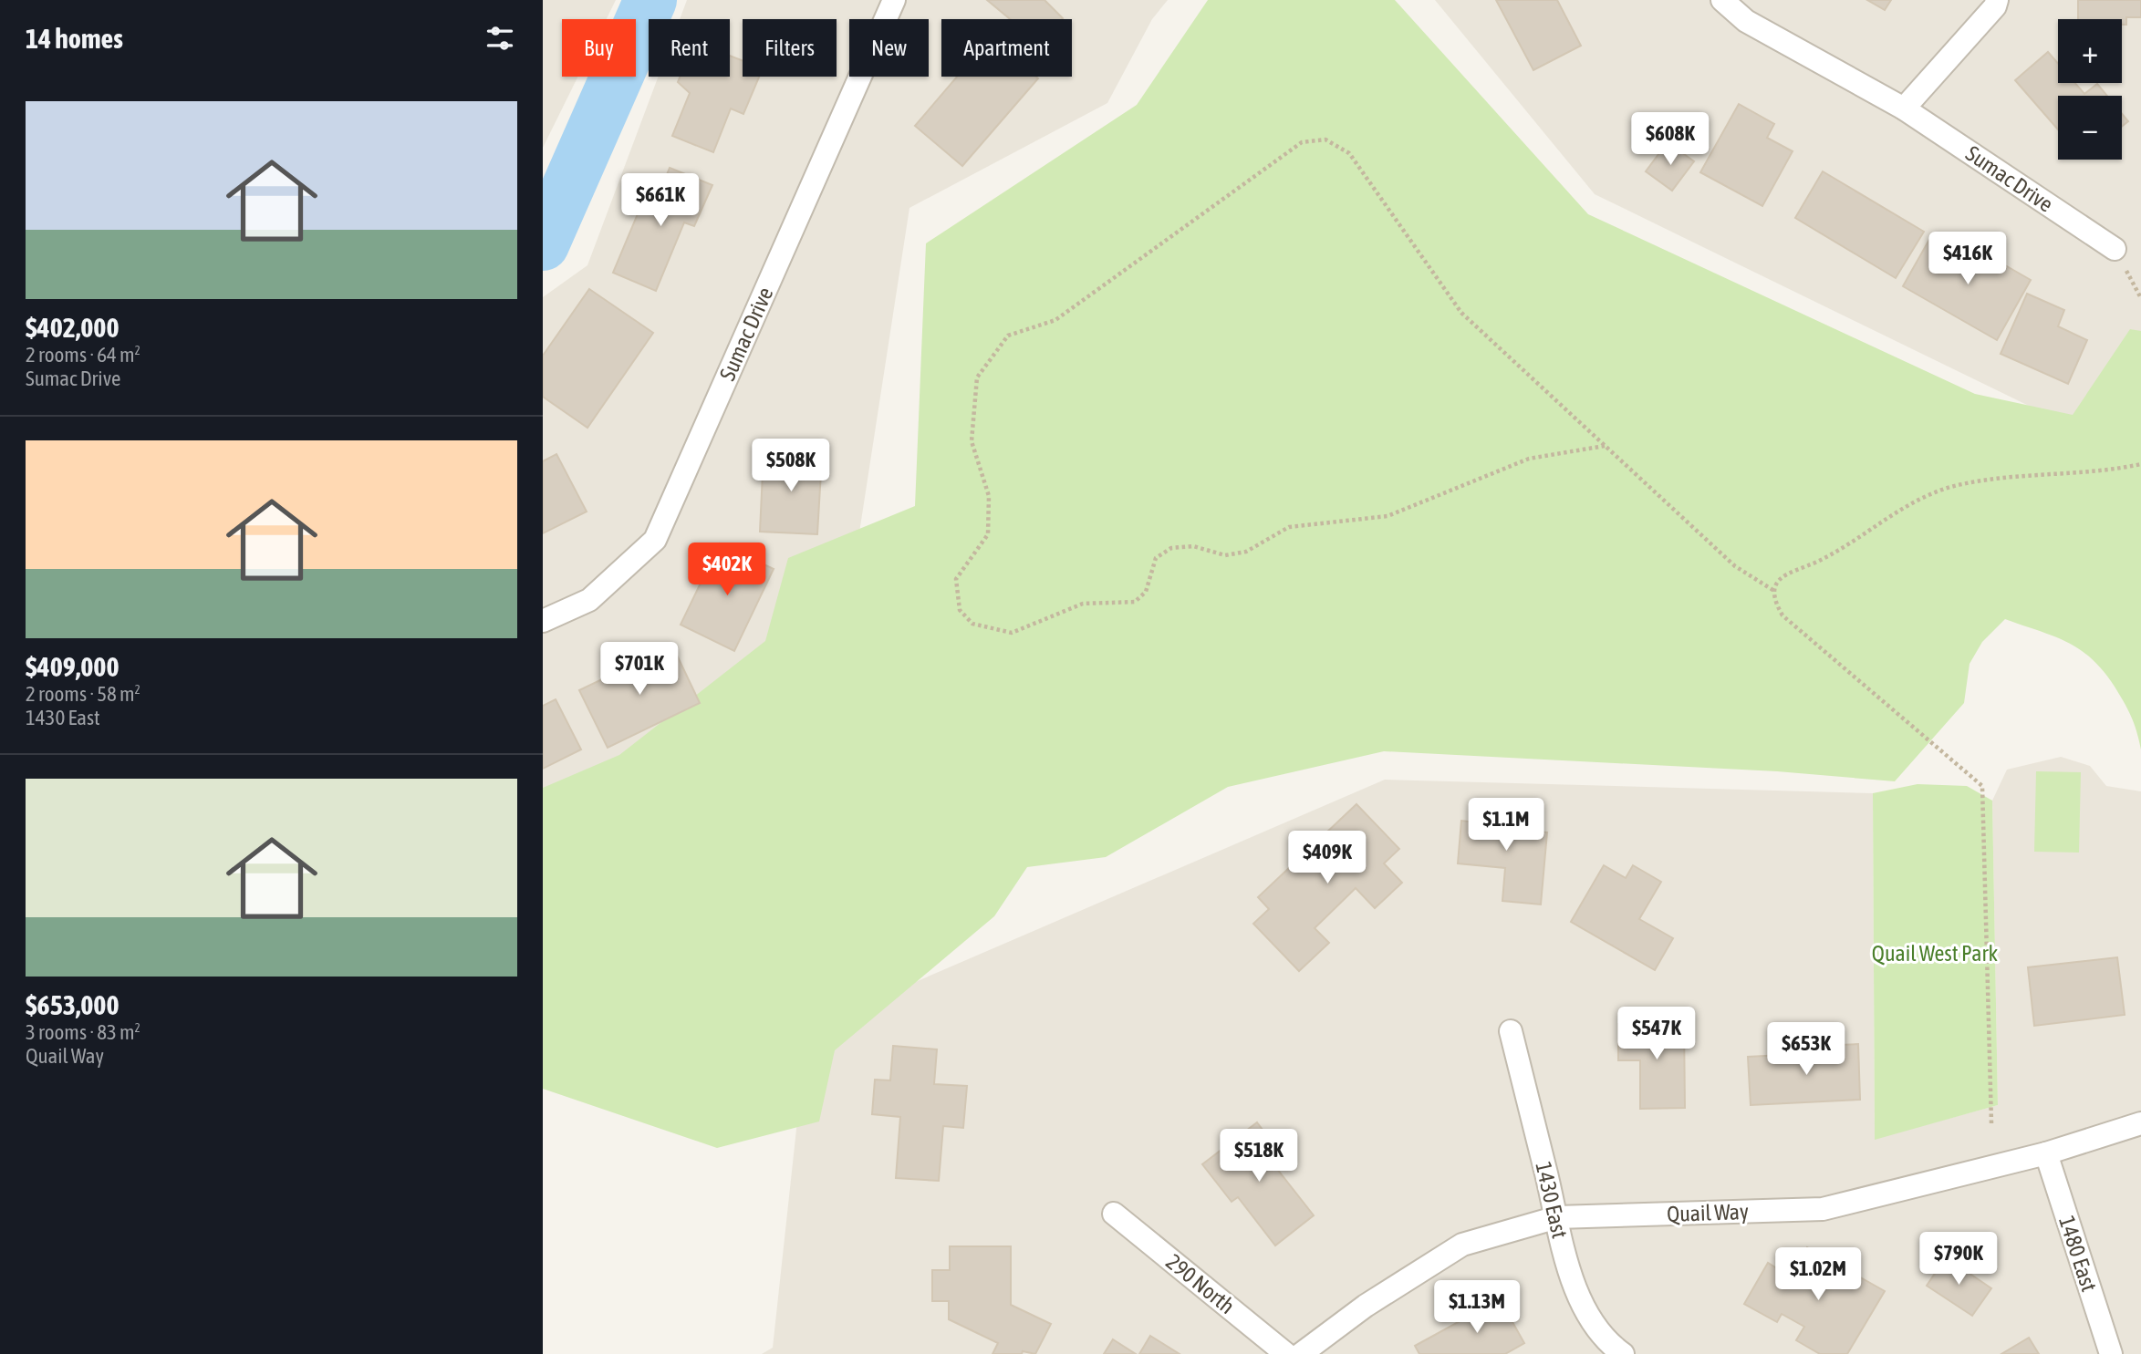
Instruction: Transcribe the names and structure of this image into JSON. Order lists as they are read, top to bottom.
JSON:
{
  "streets": {
    "street": [
      "Sumac Drive",
      "1430 East",
      "Quail Way",
      "1480 East",
      "290 North"
    ]
  },
  "crossings": [
    ["1430 East", "Quail Way"],
    ["Quail Way", "1480 East"]
  ],
  "parks": ["Quail West Park"],
  "page": {
    "heading": "14 homes",
    "map_buttons": ["+", "−"],
    "chip": [
      "Buy",
      "Rent",
      "Filters",
      "New",
      "Apartment"
    ],
    "list": [
      {
        "name": "$402,000",
        "note": "2 rooms · 64 m² · Sumac Drive"
      },
      {
        "name": "$409,000",
        "note": "2 rooms · 58 m² · 1430 East"
      },
      {
        "name": "$653,000",
        "note": "3 rooms · 83 m² · Quail Way"
      }
    ],
    "price": [
      "$608K",
      "$661K",
      "$416K",
      "$508K",
      "$402K",
      "$701K",
      "$1.1M",
      "$409K",
      "$547K",
      "$653K",
      "$518K",
      "$790K",
      "$1.02M",
      "$1.13M"
    ]
  }
}
